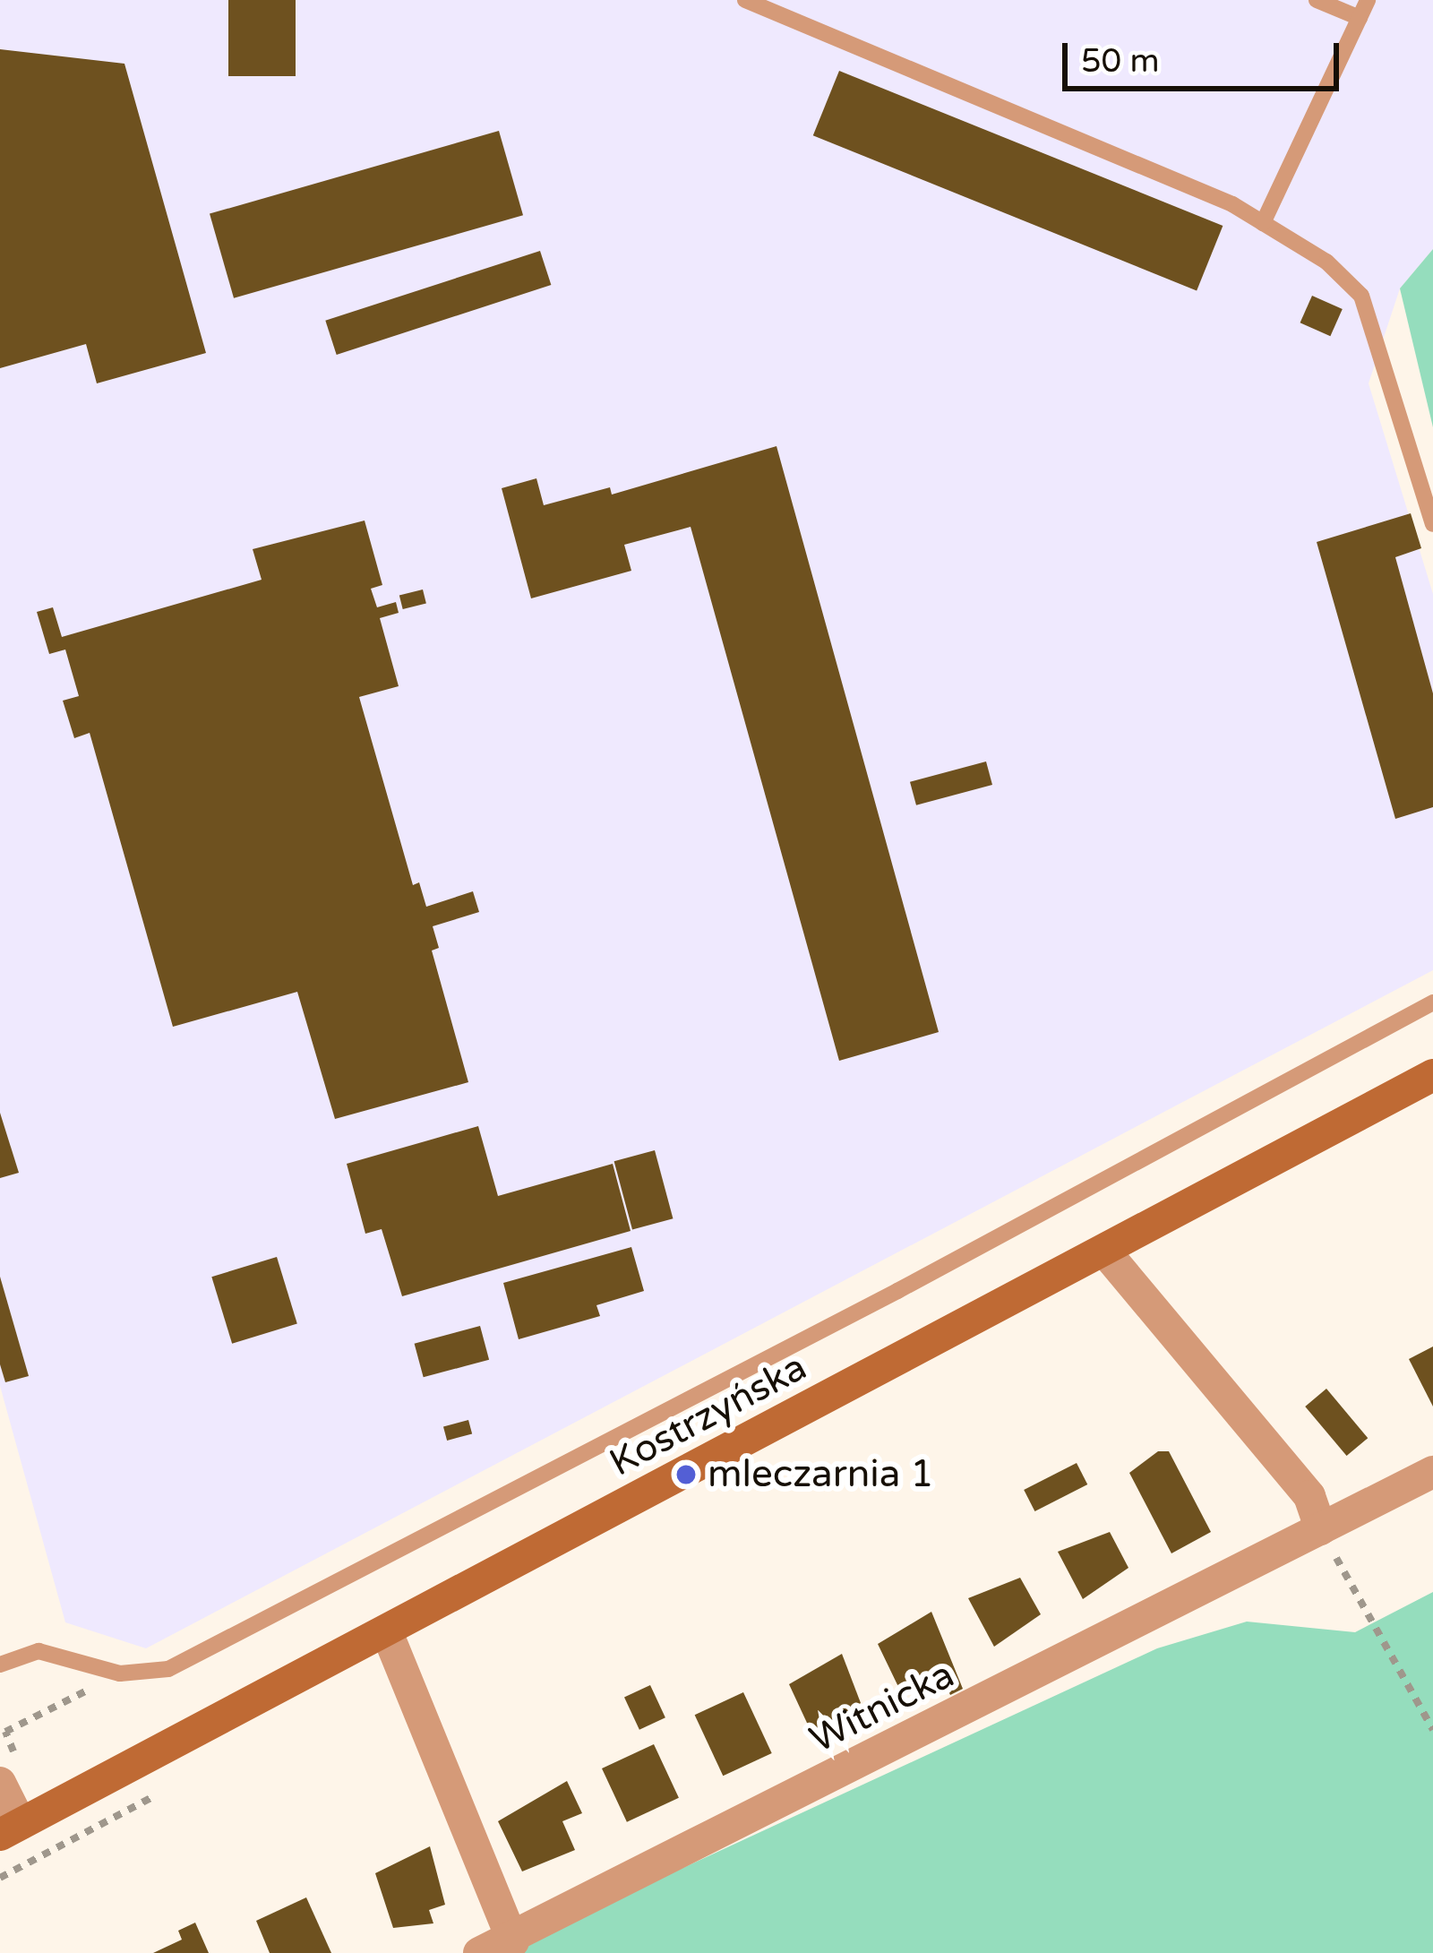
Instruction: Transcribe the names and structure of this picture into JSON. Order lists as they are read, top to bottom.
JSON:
{
  "streets": {
    "main road": ["Kostrzyńska"],
    "street": ["Witnicka"]
  },
  "places": ["mleczarnia 1"],
  "scale_bar": "50 m"
}
